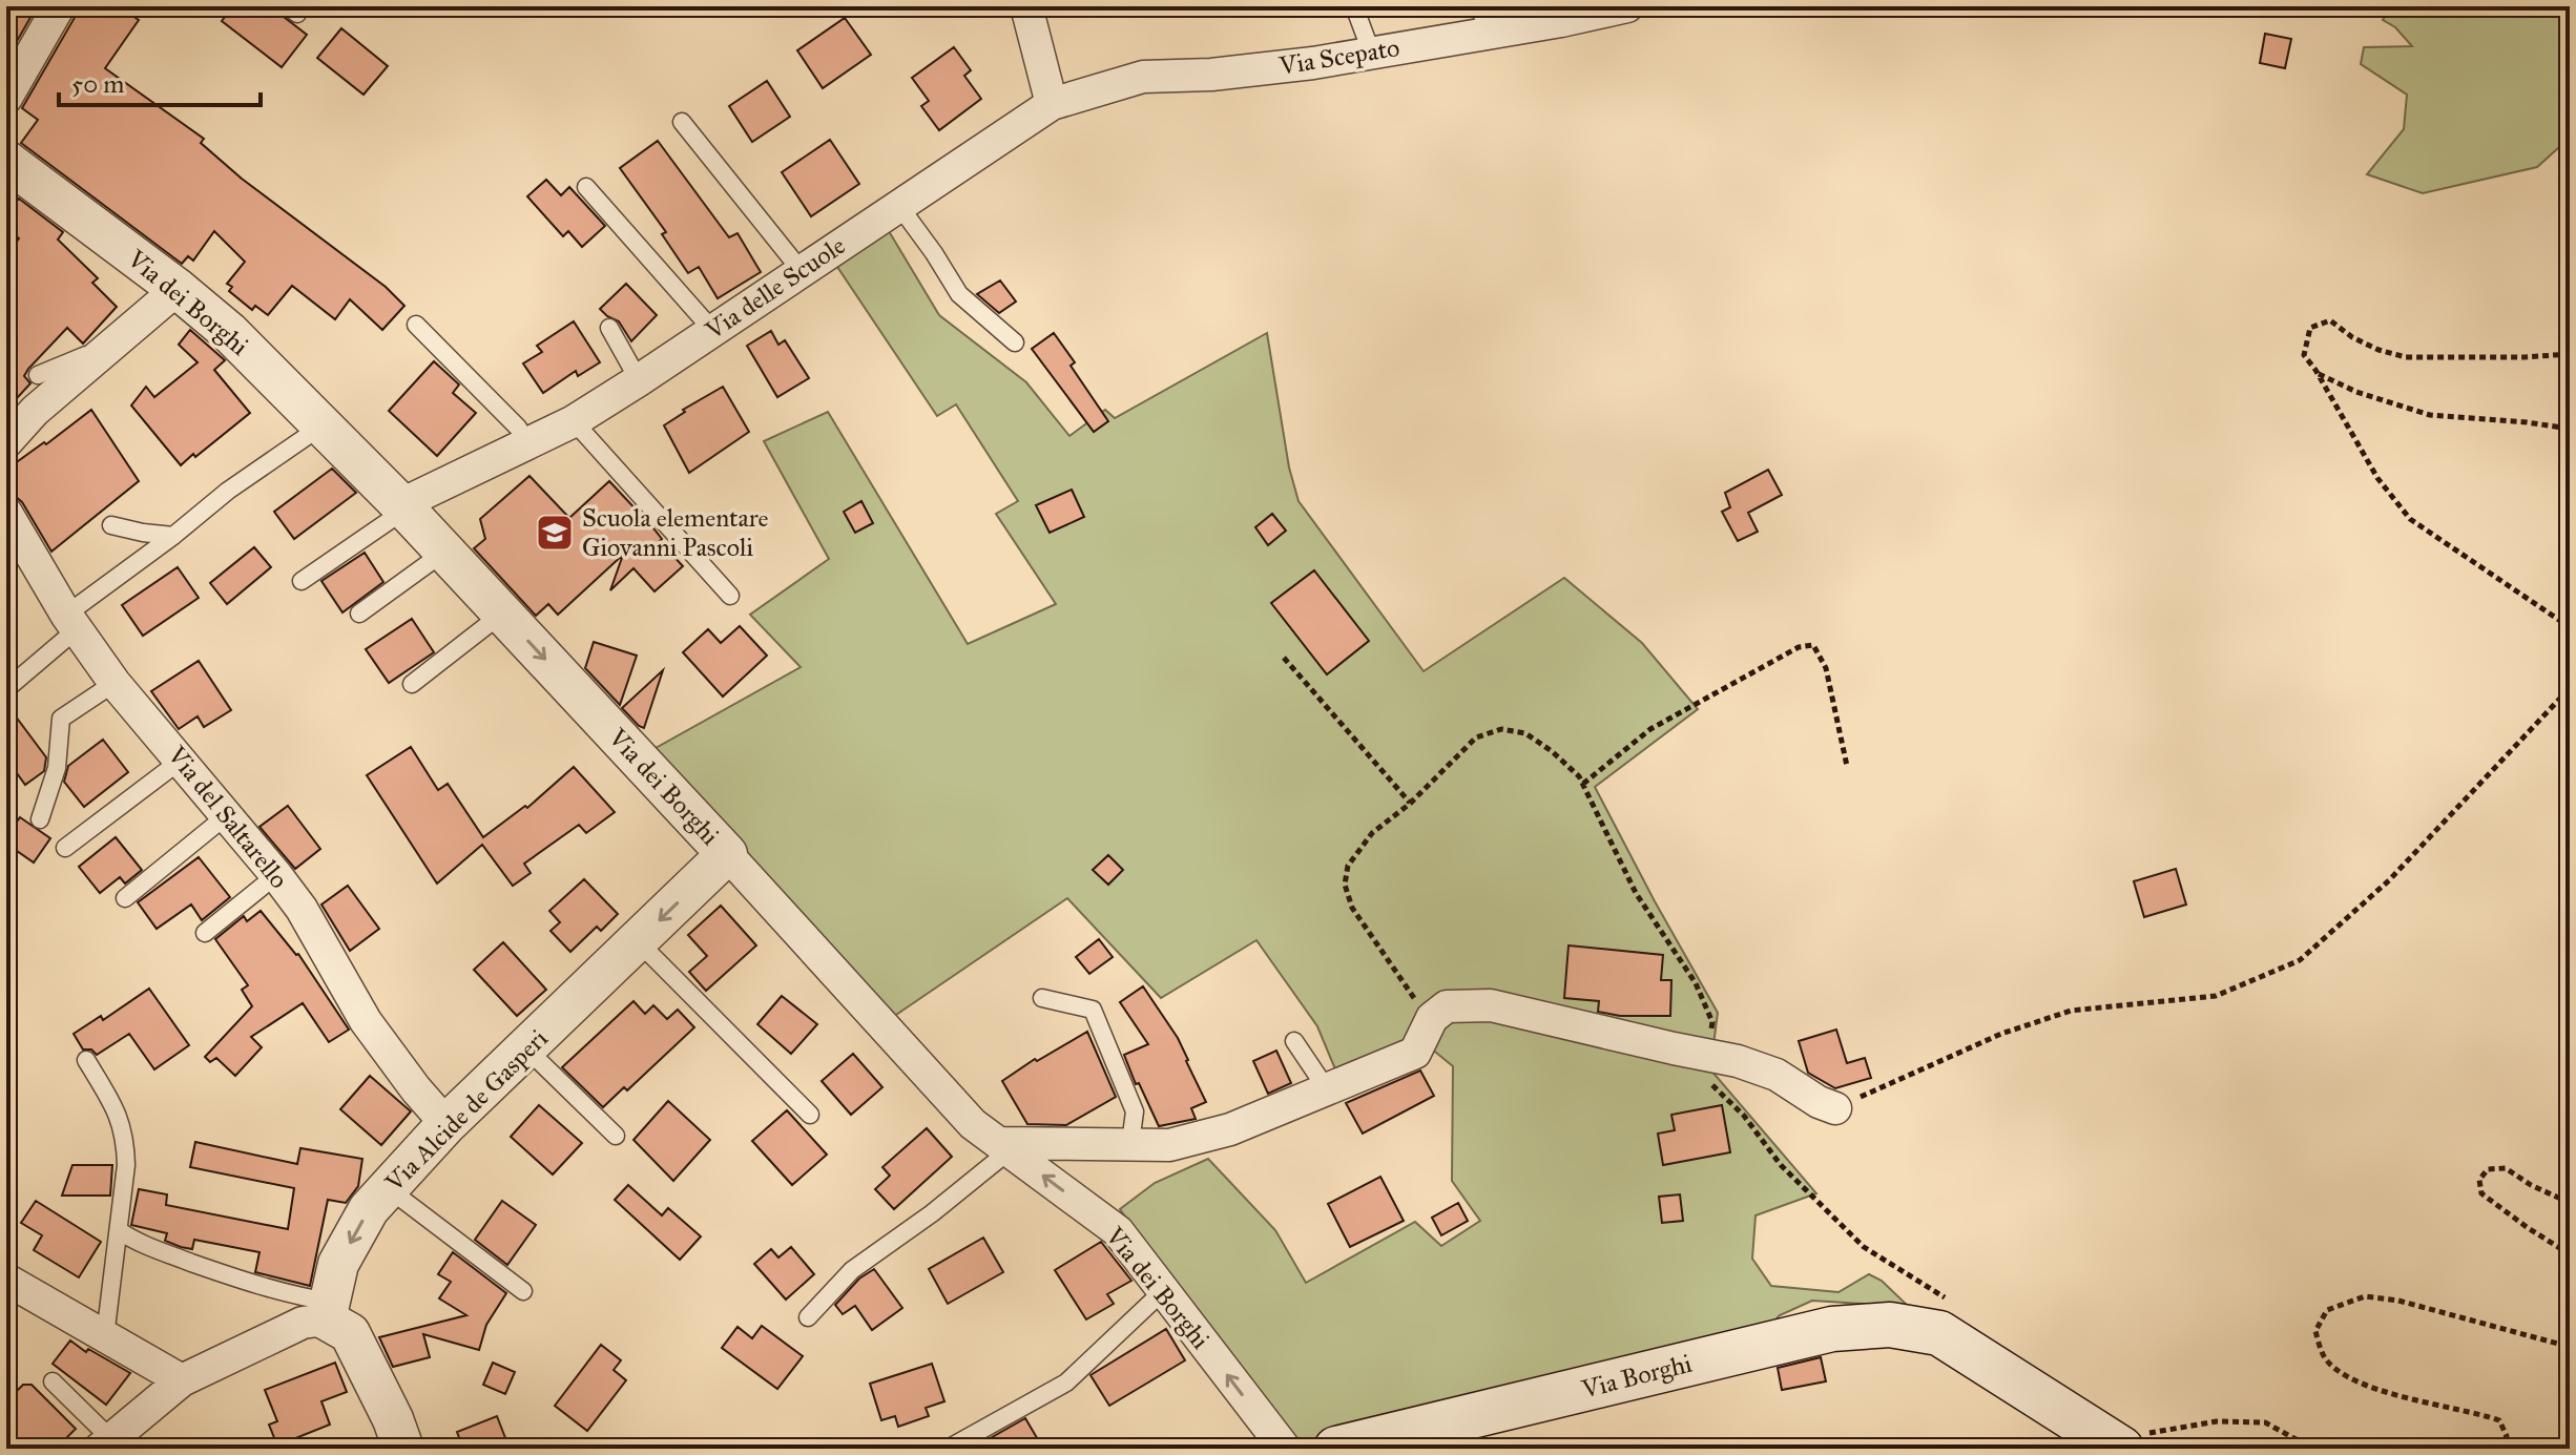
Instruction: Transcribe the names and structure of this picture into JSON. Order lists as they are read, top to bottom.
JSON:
{
  "streets": {
    "main road": ["Via Borghi"],
    "street": [
      "Via Scepato",
      "Via delle Scuole",
      "Via dei Borghi",
      "Via del Saltarello",
      "Via Alcide de Gasperi"
    ]
  },
  "crossings": [
    ["Via Scepato", "Via delle Scuole"],
    ["Via delle Scuole", "Via dei Borghi"],
    ["Via dei Borghi", "Via Alcide de Gasperi"],
    ["Via del Saltarello", "Via Alcide de Gasperi"]
  ],
  "one_way": ["Via Alcide de Gasperi"],
  "places": {
    "school or university": ["Scuola elementare Giovanni Pascoli"]
  },
  "scale_bar": "50 m"
}
